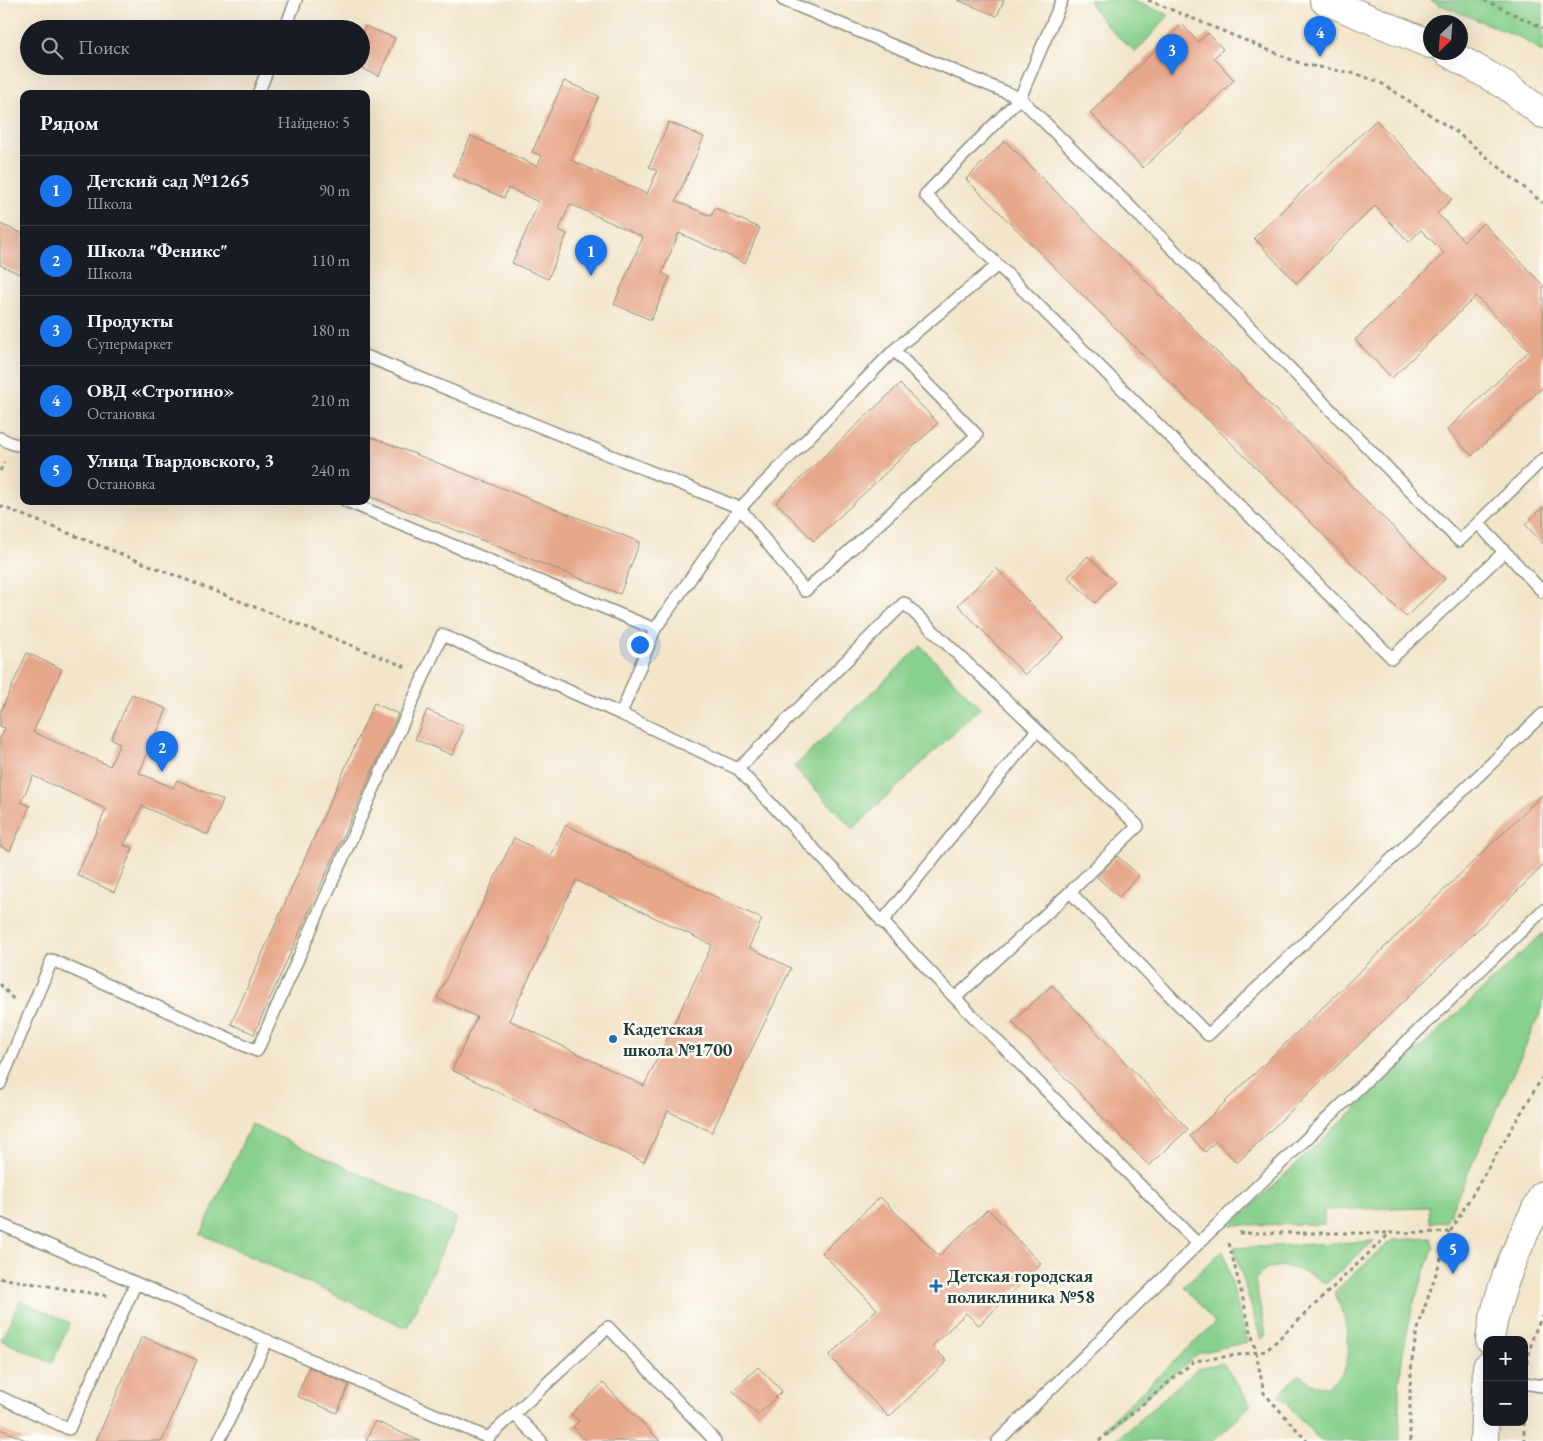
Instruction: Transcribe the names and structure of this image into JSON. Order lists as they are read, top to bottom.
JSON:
{
  "places": {
    "other": ["Кадетская школа №1700"],
    "health": ["Детская городская поликлиника №58"]
  },
  "north": "bottom left",
  "page": {
    "pins": [
      "4",
      "3",
      "1",
      "2",
      "5"
    ],
    "search": "Поиск",
    "heading": ["Рядом", "Найдено: 5"],
    "list": [
      {
        "mark": "1",
        "name": "Детский сад №1265",
        "note": "Школа",
        "value": "90 m"
      },
      {
        "mark": "2",
        "name": "Школа \"Феникс\"",
        "note": "Школа",
        "value": "110 m"
      },
      {
        "mark": "3",
        "name": "Продукты",
        "note": "Супермаркет",
        "value": "180 m"
      },
      {
        "mark": "4",
        "name": "ОВД «Строгино»",
        "note": "Остановка",
        "value": "210 m"
      },
      {
        "mark": "5",
        "name": "Улица Твардовского, 3",
        "note": "Остановка",
        "value": "240 m"
      }
    ],
    "map_buttons": ["+", "−"]
  }
}
